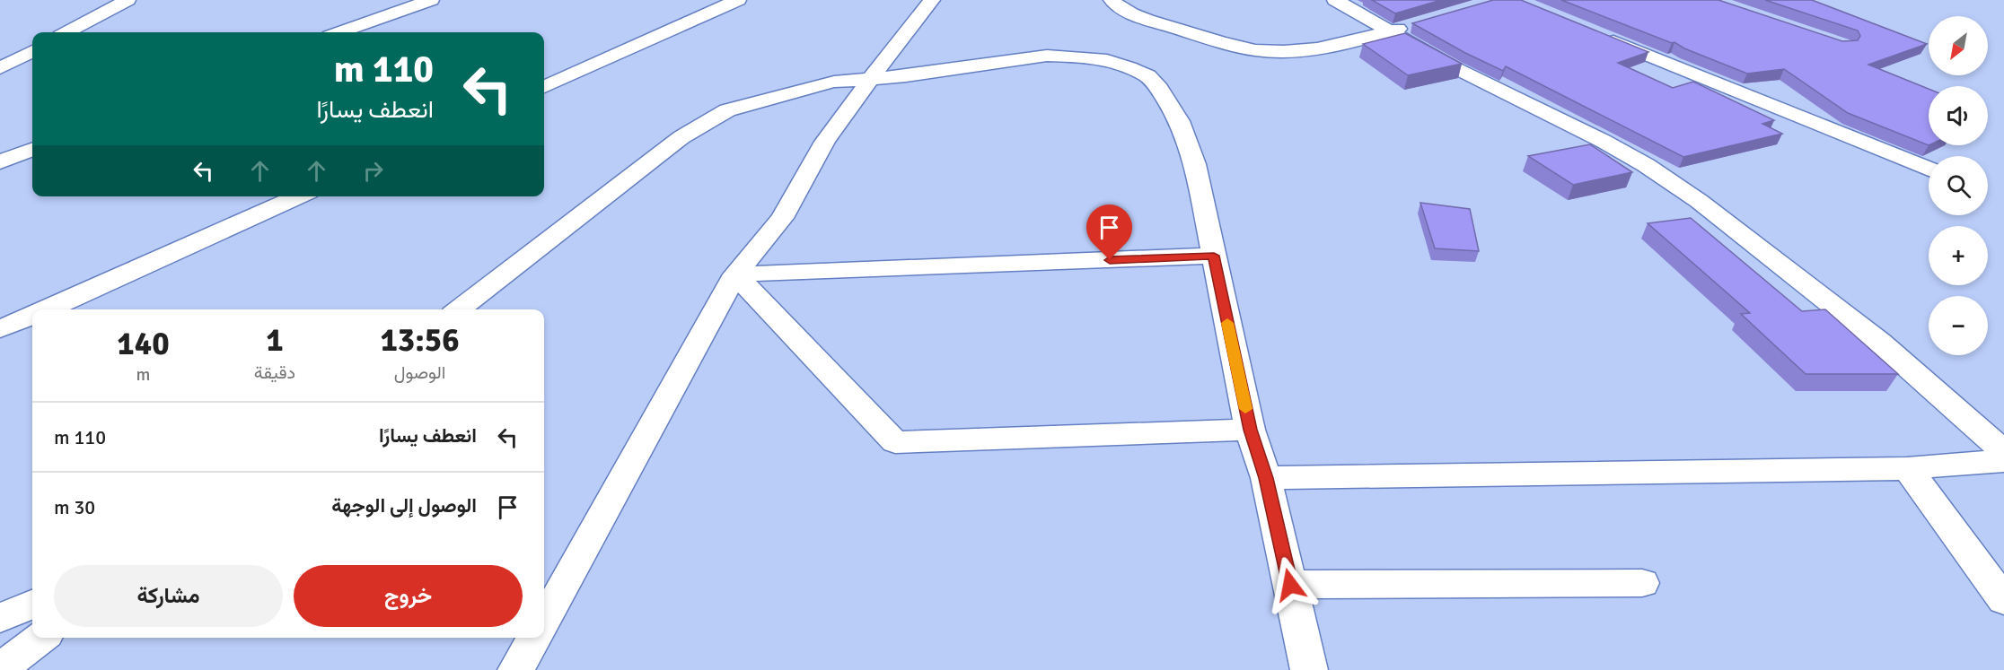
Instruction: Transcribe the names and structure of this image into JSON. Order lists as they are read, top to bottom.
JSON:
{
  "north": "bottom left",
  "page": {
    "map_buttons": ["+", "−"],
    "turn": ["110 m", "انعطف يسارًا"],
    "eta": [
      "13:56",
      "الوصول",
      "1",
      "دقيقة",
      "140",
      "m"
    ],
    "list": [
      {
        "name": "انعطف يسارًا",
        "value": "110 m"
      },
      {
        "name": "الوصول إلى الوجهة",
        "value": "30 m"
      }
    ],
    "buttons": ["خروج", "مشاركة"]
  }
}
